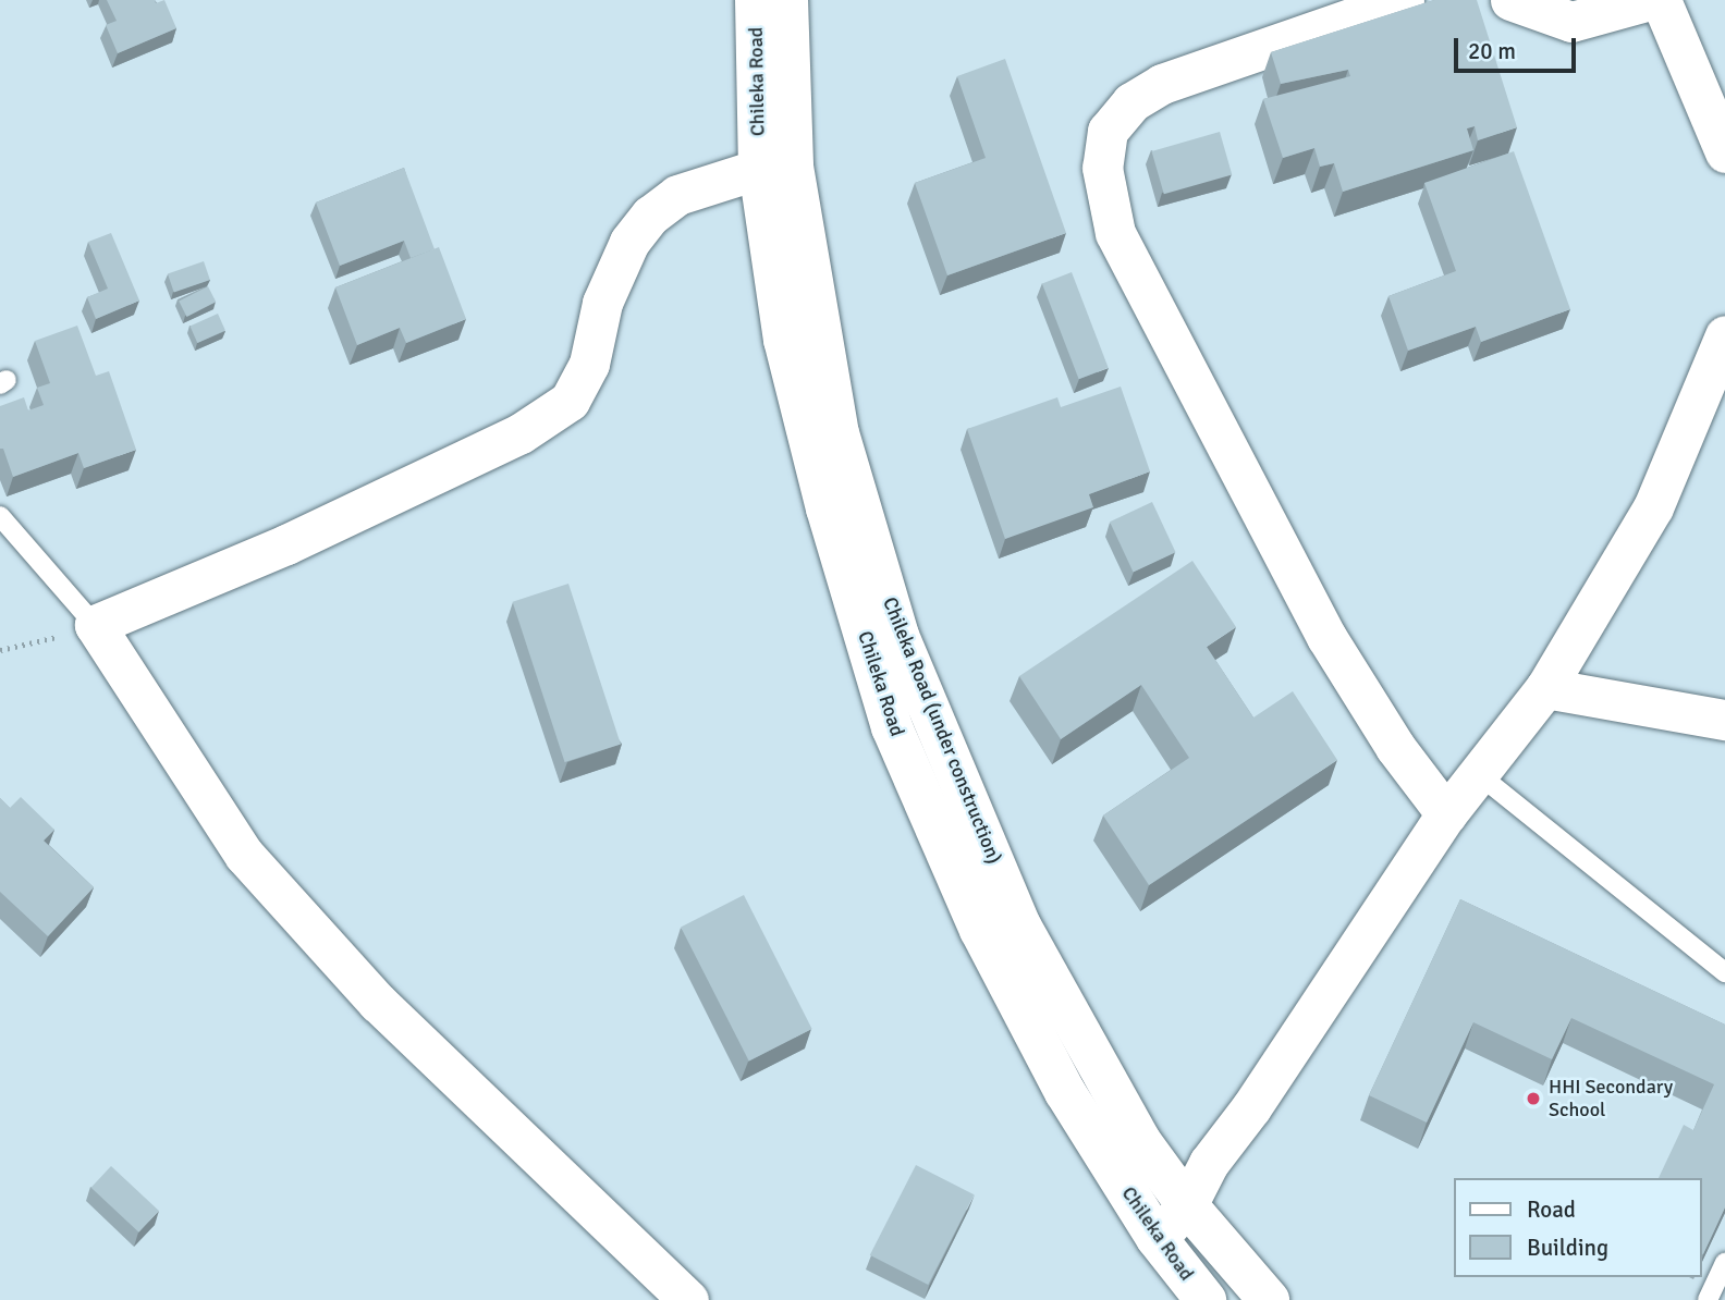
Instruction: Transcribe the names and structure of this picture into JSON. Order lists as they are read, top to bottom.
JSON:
{
  "streets": {
    "highway": ["Chileka Road", "Chileka Road (under construction)"]
  },
  "places": ["HHI Secondary School"],
  "legend": ["Road", "Building"],
  "scale_bar": "20 m"
}
